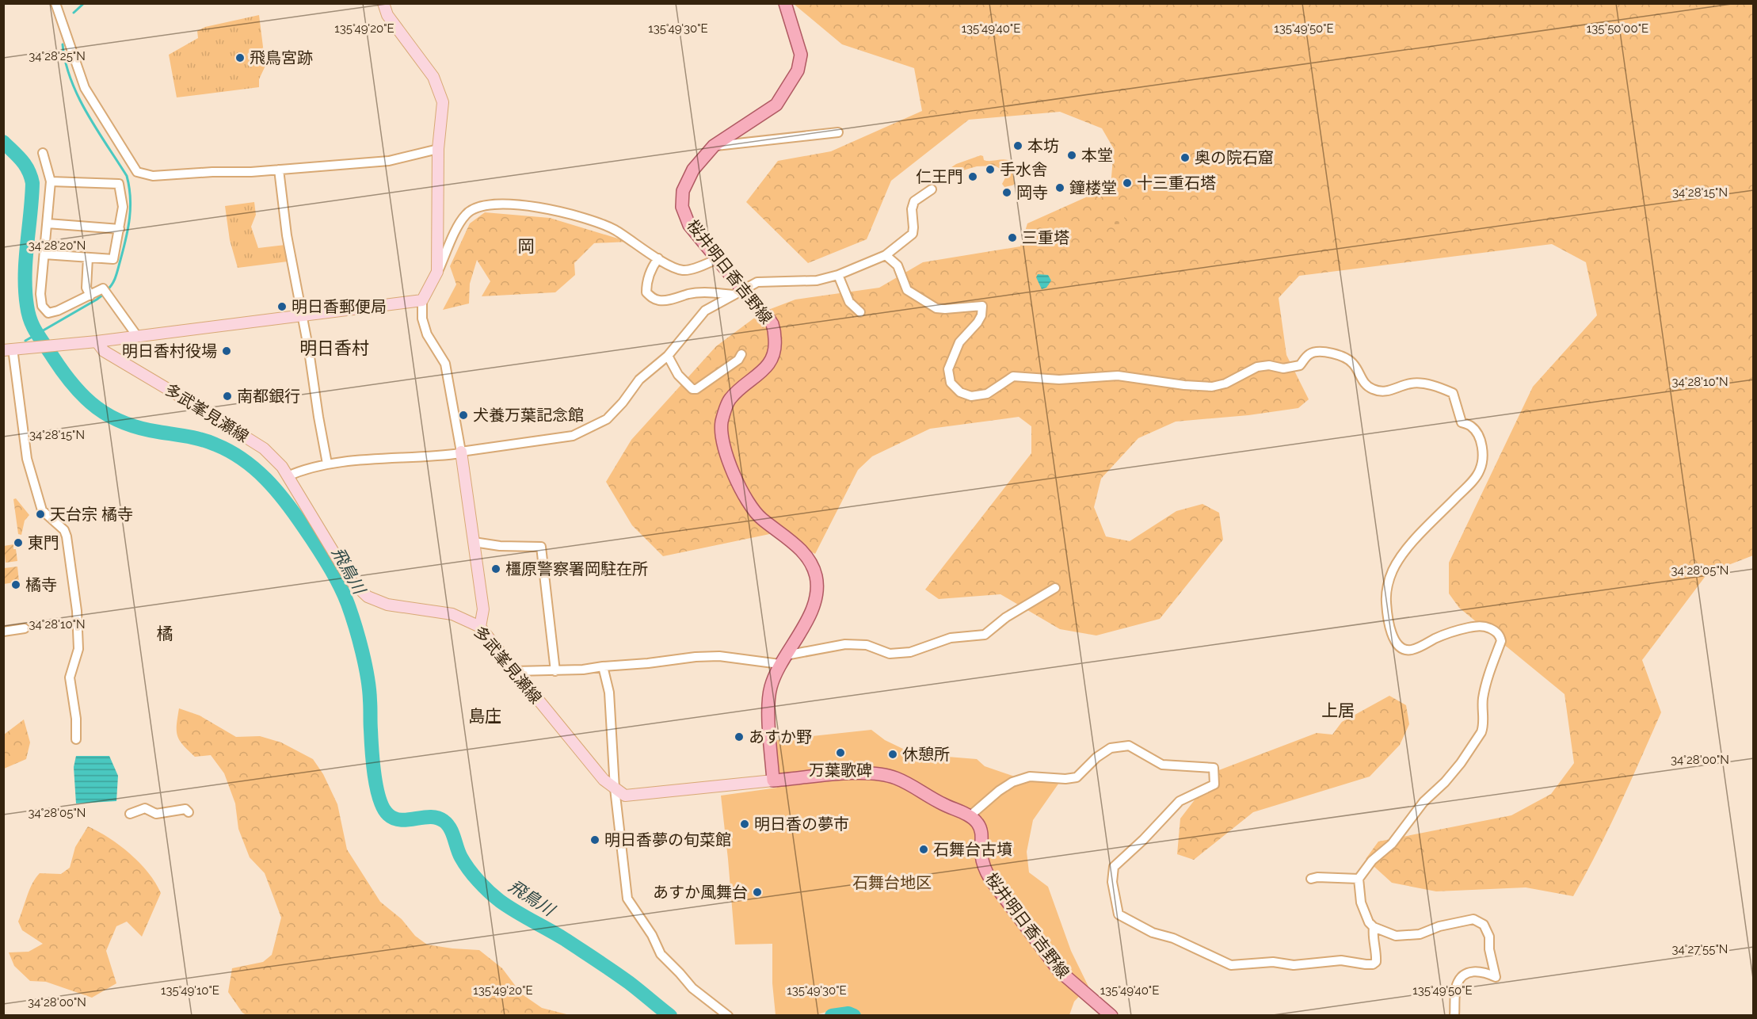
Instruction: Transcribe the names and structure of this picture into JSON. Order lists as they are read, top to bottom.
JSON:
{
  "streets": {
    "main road": ["桜井明日香吉野線", "多武峯見瀬線"]
  },
  "crossings": [
    ["桜井明日香吉野線", "多武峯見瀬線"]
  ],
  "districts": [
    "岡",
    "明日香村",
    "橘",
    "上居",
    "島庄"
  ],
  "water": ["飛鳥川"],
  "parks": ["石舞台地区"],
  "places": [
    "飛鳥宮跡",
    "本坊",
    "本堂",
    "奥の院石窟",
    "手水舎",
    "仁王門",
    "十三重石塔",
    "鐘楼堂",
    "岡寺",
    "三重塔",
    "明日香郵便局",
    "明日香村役場",
    "南都銀行",
    "犬養万葉記念館",
    "天台宗 橘寺",
    "東門",
    "橿原警察署岡駐在所",
    "橘寺",
    "あすか野",
    "万葉歌碑",
    "休憩所",
    "明日香の夢市",
    "明日香夢の旬菜館",
    "石舞台古墳",
    "あすか風舞台"
  ],
  "coordinates": [
    "135°49'20\"E",
    "135°49'30\"E",
    "135°49'40\"E",
    "135°49'50\"E",
    "135°50'00\"E",
    "34°28'25\"N",
    "34°28'15\"N",
    "34°28'20\"N",
    "34°28'10\"N",
    "34°28'05\"N",
    "34°28'00\"N",
    "34°27'55\"N",
    "135°49'10\"E"
  ]
}
